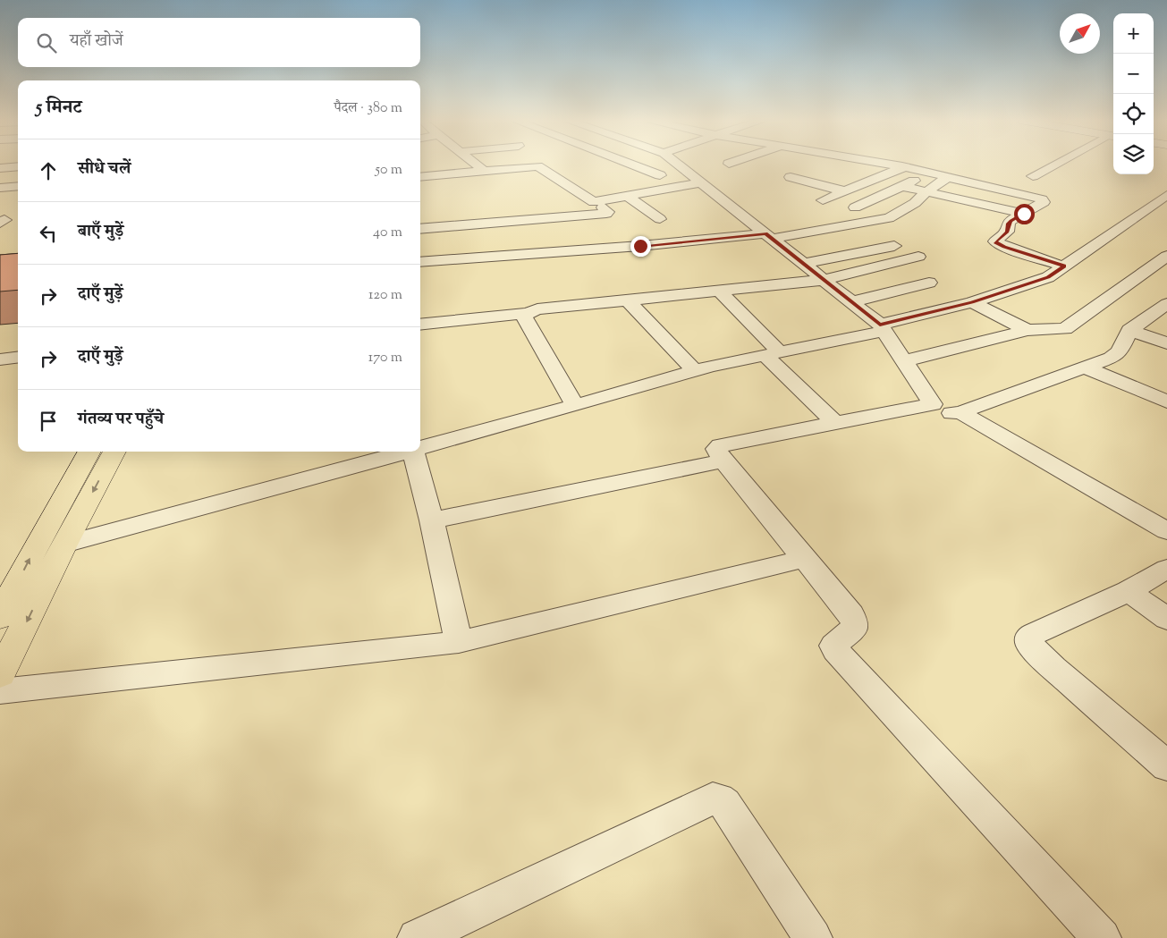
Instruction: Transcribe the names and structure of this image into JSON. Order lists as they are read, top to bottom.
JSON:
{
  "north": "top right",
  "page": {
    "map_buttons": ["+", "−"],
    "search": "यहाँ खोजें",
    "heading": ["5 मिनट", "पैदल · 380 m"],
    "list": [
      ["सीधे चलें", "50 m"],
      ["बाएँ मुड़ें", "40 m"],
      ["दाएँ मुड़ें", "120 m"],
      ["दाएँ मुड़ें", "170 m"],
      "गंतव्य पर पहुँचे"
    ]
  }
}
